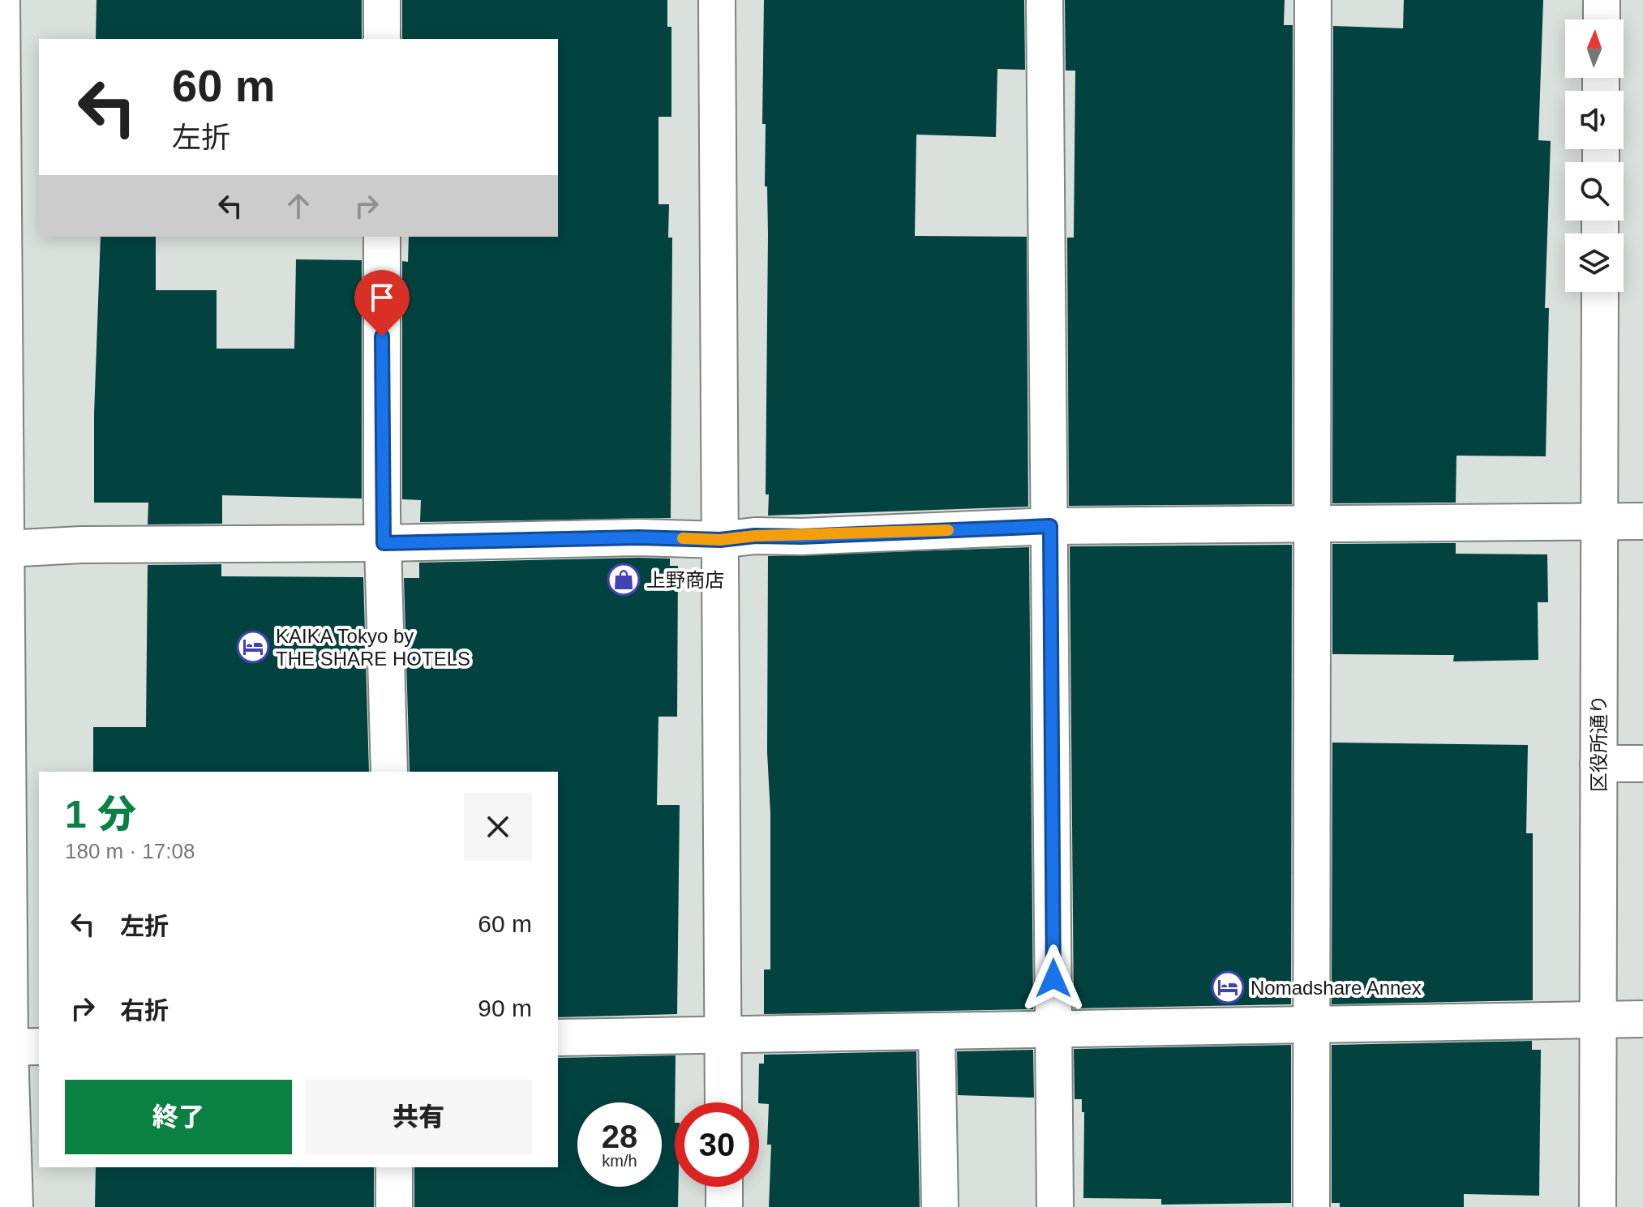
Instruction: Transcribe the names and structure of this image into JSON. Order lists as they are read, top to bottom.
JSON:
{
  "streets": {
    "street": ["区役所通り"]
  },
  "places": {
    "shop": ["上野商店"],
    "hotel": ["KAIKA Tokyo by THE SHARE HOTELS", "Nomadshare Annex"]
  },
  "north": "top",
  "page": {
    "turn": ["60 m", "左折"],
    "heading": ["1 分", "180 m · 17:08"],
    "list": [
      {
        "name": "左折",
        "value": "60 m"
      },
      {
        "name": "右折",
        "value": "90 m"
      }
    ],
    "buttons": ["終了", "共有"],
    "speed": "28 km/h",
    "limit": "30"
  }
}
